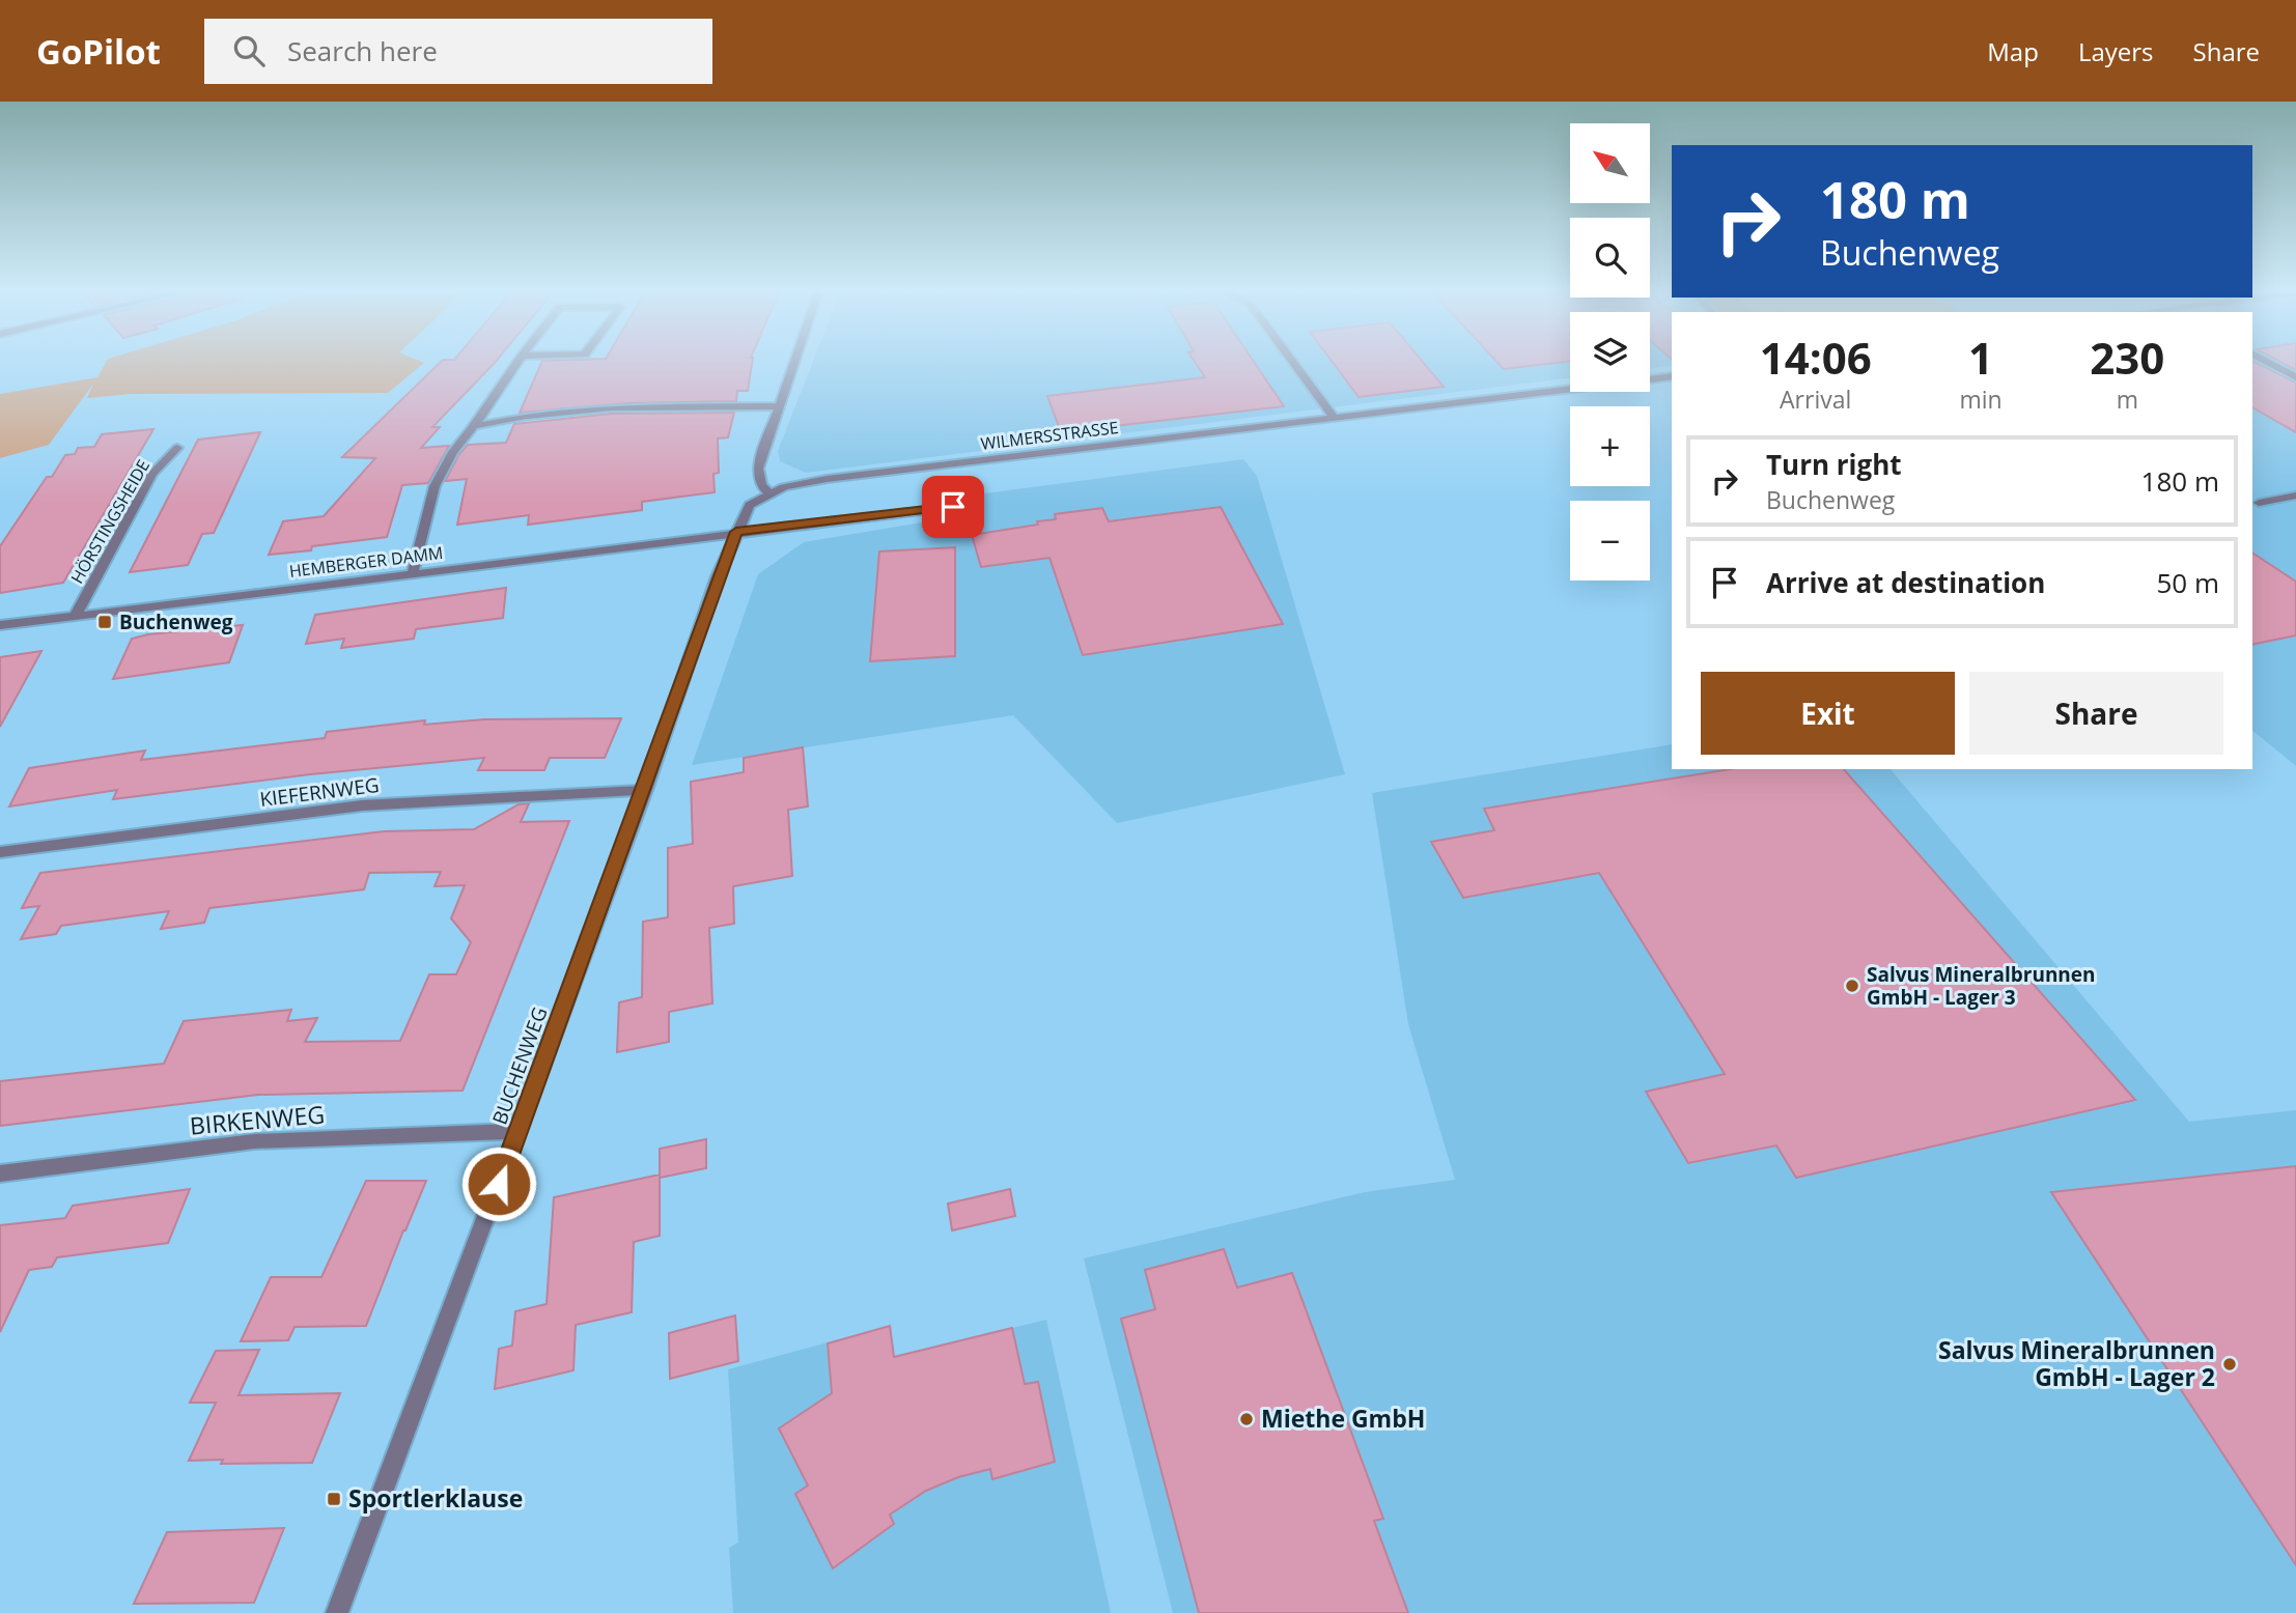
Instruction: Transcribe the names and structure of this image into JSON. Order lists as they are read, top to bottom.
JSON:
{
  "streets": {
    "street": [
      "WILMERSSTRASSE",
      "HÖRSTINGSHEIDE",
      "HEMBERGER DAMM",
      "KIEFERNWEG",
      "BUCHENWEG",
      "BIRKENWEG"
    ]
  },
  "crossings": [
    ["WILMERSSTRASSE", "BUCHENWEG"],
    ["HÖRSTINGSHEIDE", "HEMBERGER DAMM"],
    ["HEMBERGER DAMM", "BUCHENWEG"],
    ["KIEFERNWEG", "BUCHENWEG"],
    ["BUCHENWEG", "BIRKENWEG"]
  ],
  "places": {
    "transit": ["Buchenweg", "Sportlerklause"],
    "other": ["Salvus Mineralbrunnen GmbH - Lager 3", "Salvus Mineralbrunnen GmbH - Lager 2", "Miethe GmbH"]
  },
  "north": "top left",
  "page": {
    "header": "GoPilot",
    "search": "Search here",
    "nav": ["Map", "Layers", "Share"],
    "map_buttons": ["+", "−"],
    "turn": ["180 m", "Buchenweg"],
    "eta": [
      "14:06",
      "Arrival",
      "1",
      "min",
      "230",
      "m"
    ],
    "list": [
      {
        "name": "Turn right",
        "note": "Buchenweg",
        "value": "180 m"
      },
      {
        "name": "Arrive at destination",
        "value": "50 m"
      }
    ],
    "buttons": ["Exit", "Share"]
  }
}
